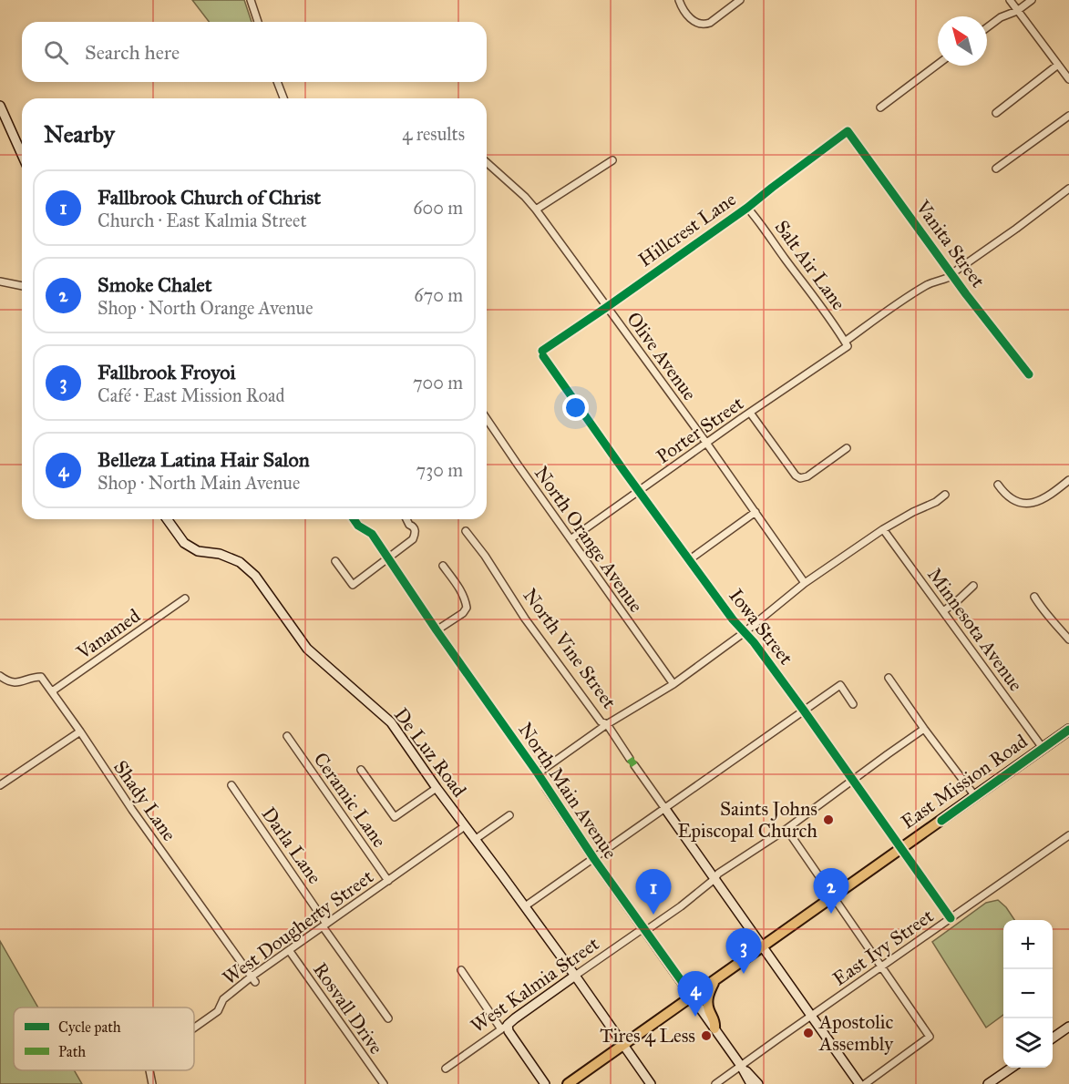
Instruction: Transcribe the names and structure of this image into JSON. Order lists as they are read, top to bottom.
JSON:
{
  "streets": {
    "main road": [
      "De Luz Road",
      "East Mission Road",
      "North Main Avenue",
      "West Kalmia Street"
    ],
    "street": [
      "Hillcrest Lane",
      "Vanita Street",
      "Salt Air Lane",
      "Olive Avenue",
      "Porter Street",
      "North Orange Avenue",
      "Iowa Street",
      "Minnesota Avenue",
      "Vanamed",
      "North Vine Street",
      "Ceramic Lane",
      "Shady Lane",
      "Darla Lane",
      "West Dougherty Street",
      "East Ivy Street",
      "Rosvall Drive"
    ]
  },
  "crossings": [
    ["Hillcrest Lane", "Vanita Street"],
    ["Hillcrest Lane", "Salt Air Lane"],
    ["Hillcrest Lane", "Olive Avenue"],
    ["Hillcrest Lane", "Iowa Street"],
    ["Vanita Street", "Porter Street"],
    ["Salt Air Lane", "Porter Street"],
    ["Olive Avenue", "Porter Street"],
    ["Porter Street", "North Orange Avenue"],
    ["Porter Street", "Iowa Street"],
    ["Iowa Street", "East Mission Road"],
    ["Iowa Street", "East Ivy Street"],
    ["Iowa Street", "West Kalmia Street"],
    ["Minnesota Avenue", "East Mission Road"],
    ["Vanamed", "Shady Lane"],
    ["De Luz Road", "East Mission Road"],
    ["De Luz Road", "West Dougherty Street"],
    ["De Luz Road", "West Kalmia Street"],
    ["East Mission Road", "North Main Avenue"],
    ["North Main Avenue", "East Ivy Street"],
    ["North Main Avenue", "West Kalmia Street"],
    ["Ceramic Lane", "West Dougherty Street"],
    ["Shady Lane", "West Dougherty Street"],
    ["Darla Lane", "West Dougherty Street"],
    ["West Dougherty Street", "Rosvall Drive"]
  ],
  "places": ["Saints Johns Episcopal Church", "Apostolic Assembly", "Tires 4 Less"],
  "legend": ["Cycle path", "Path"],
  "north": "top left",
  "page": {
    "search": "Search here",
    "heading": ["Nearby", "4 results"],
    "list": [
      {
        "mark": "1",
        "name": "Fallbrook Church of Christ",
        "note": "Church · East Kalmia Street",
        "value": "600 m"
      },
      {
        "mark": "2",
        "name": "Smoke Chalet",
        "note": "Shop · North Orange Avenue",
        "value": "670 m"
      },
      {
        "mark": "3",
        "name": "Fallbrook Froyoi",
        "note": "Café · East Mission Road",
        "value": "700 m"
      },
      {
        "mark": "4",
        "name": "Belleza Latina Hair Salon",
        "note": "Shop · North Main Avenue",
        "value": "730 m"
      }
    ],
    "pins": [
      "2",
      "1",
      "3",
      "4"
    ],
    "map_buttons": ["+", "−"]
  }
}
